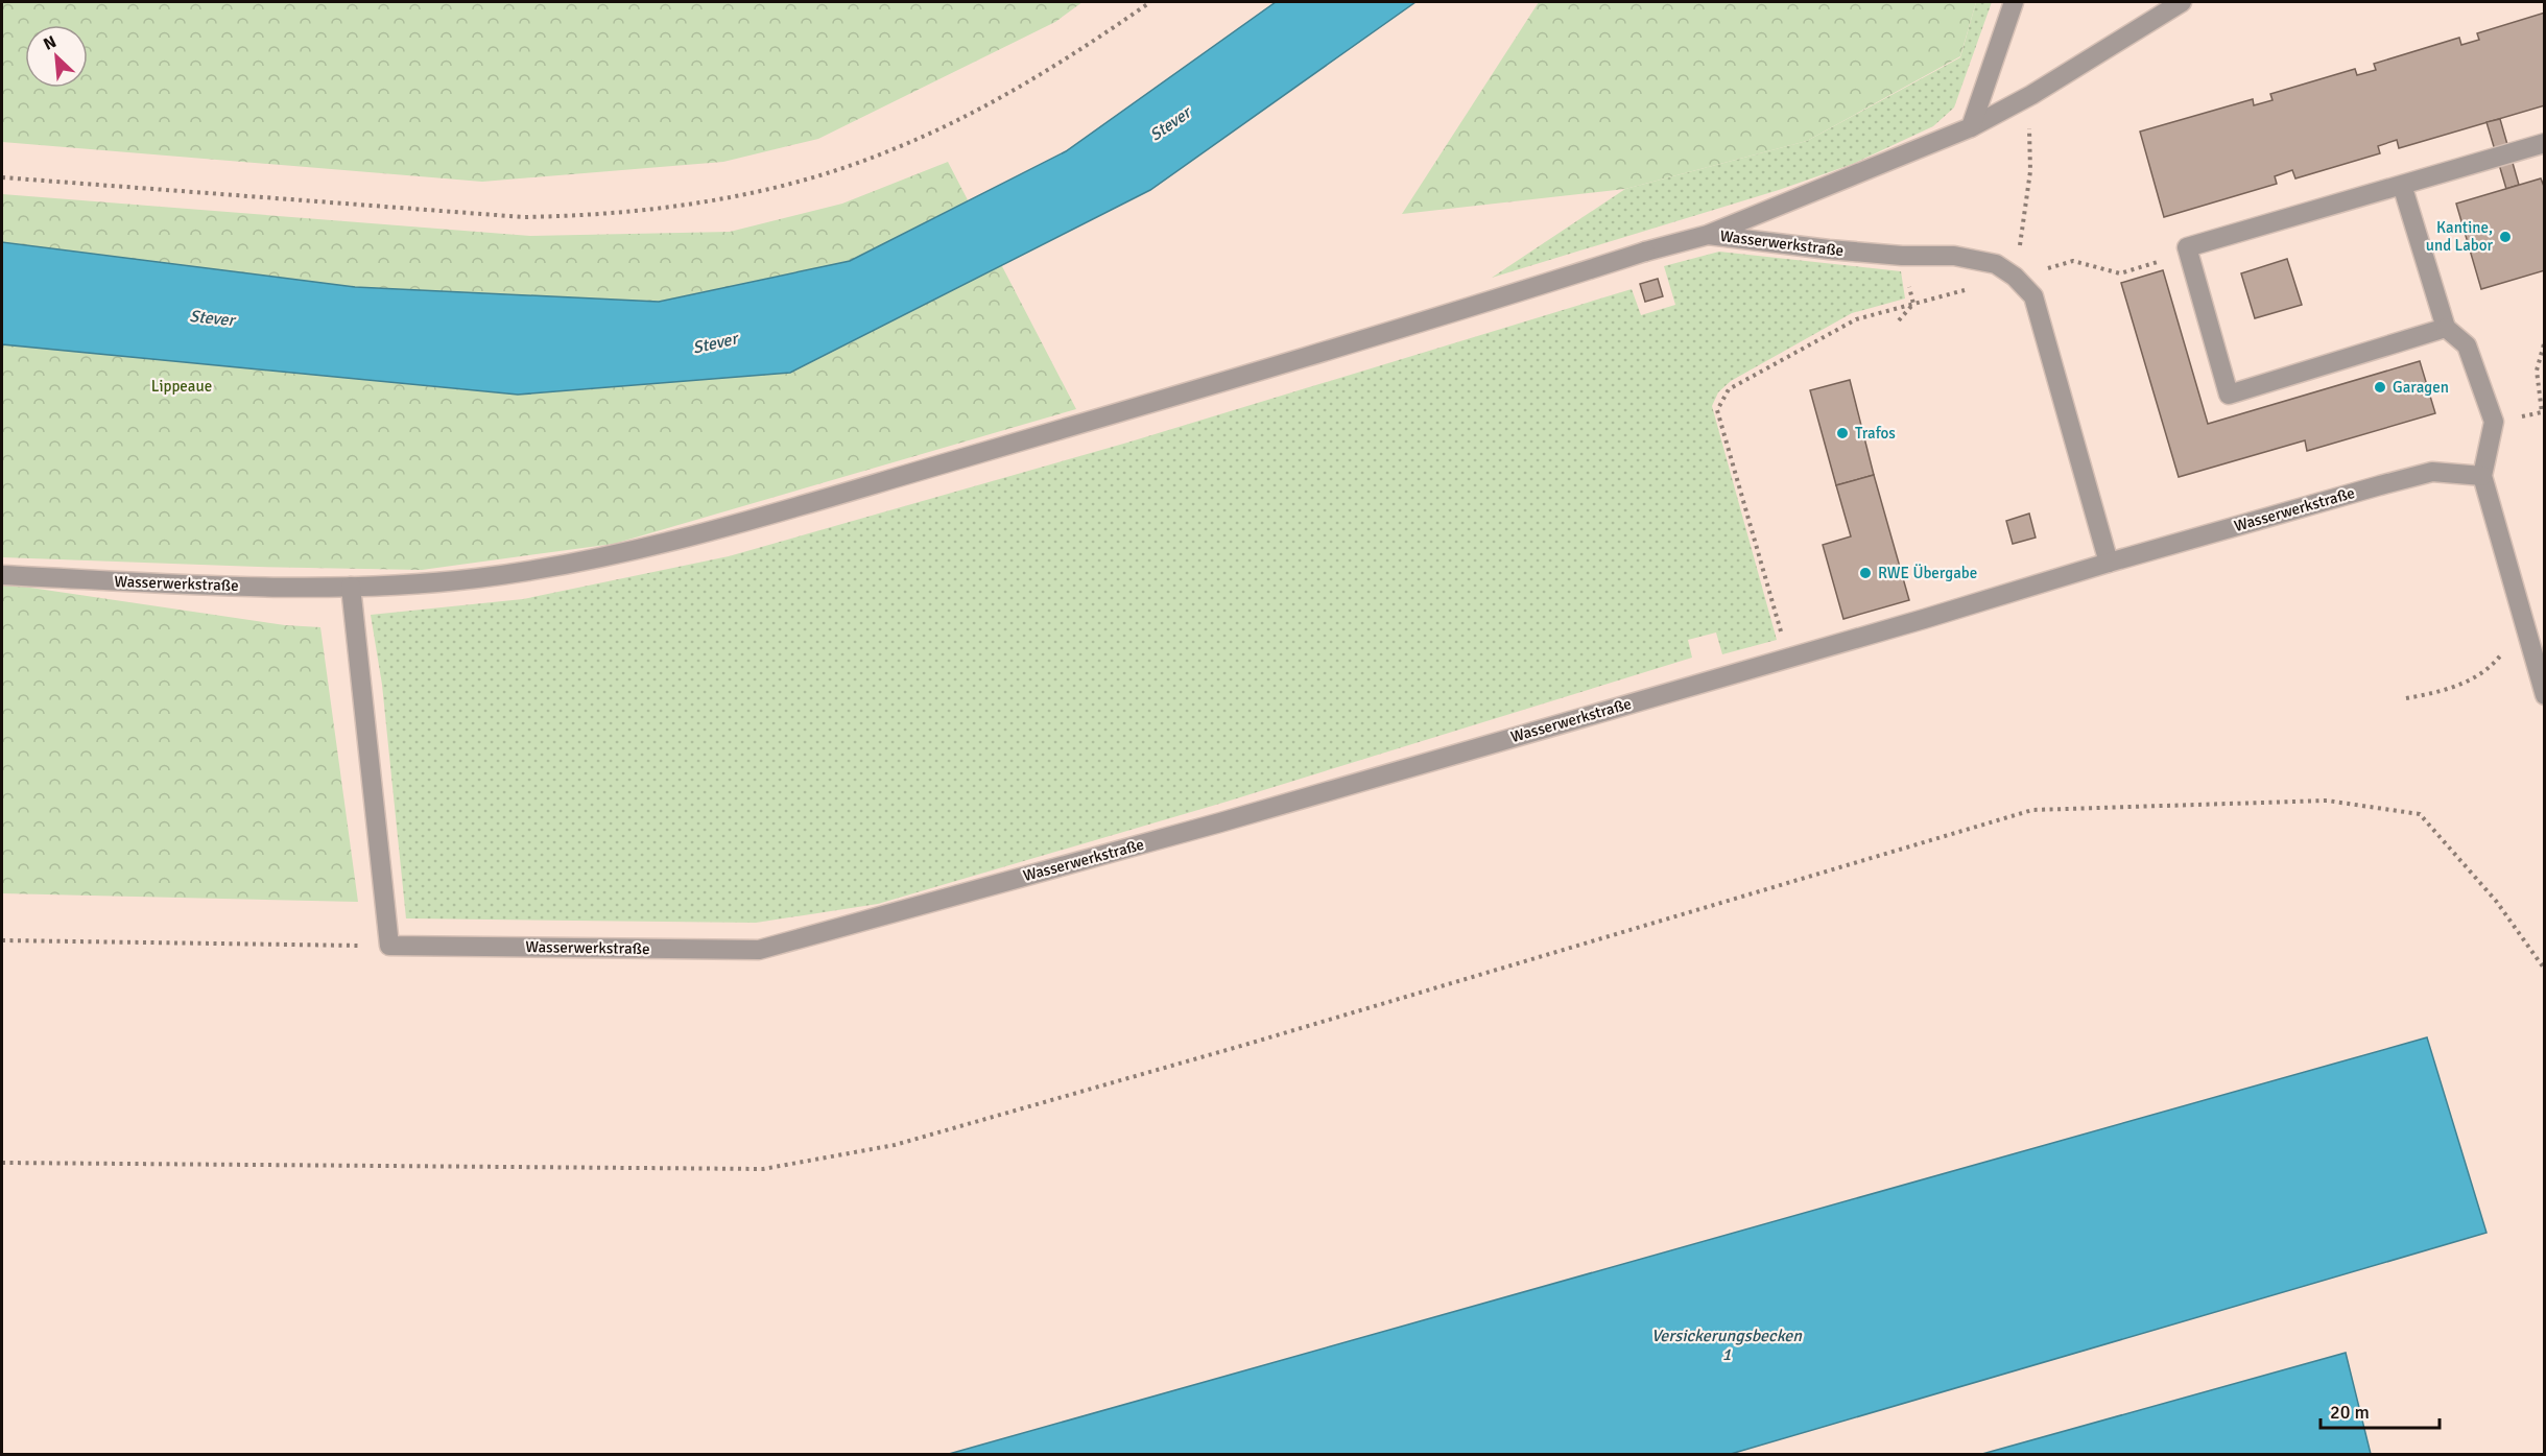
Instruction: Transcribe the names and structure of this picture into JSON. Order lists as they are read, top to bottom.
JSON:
{
  "streets": {
    "street": ["Wasserwerkstraße"]
  },
  "water": ["Stever", "Versickerungsbecken 1"],
  "parks": ["Lippeaue"],
  "places": [
    "Kantine, und Labor",
    "Garagen",
    "Trafos",
    "RWE Übergabe"
  ],
  "scale_bar": "20 m",
  "north": "top left"
}
